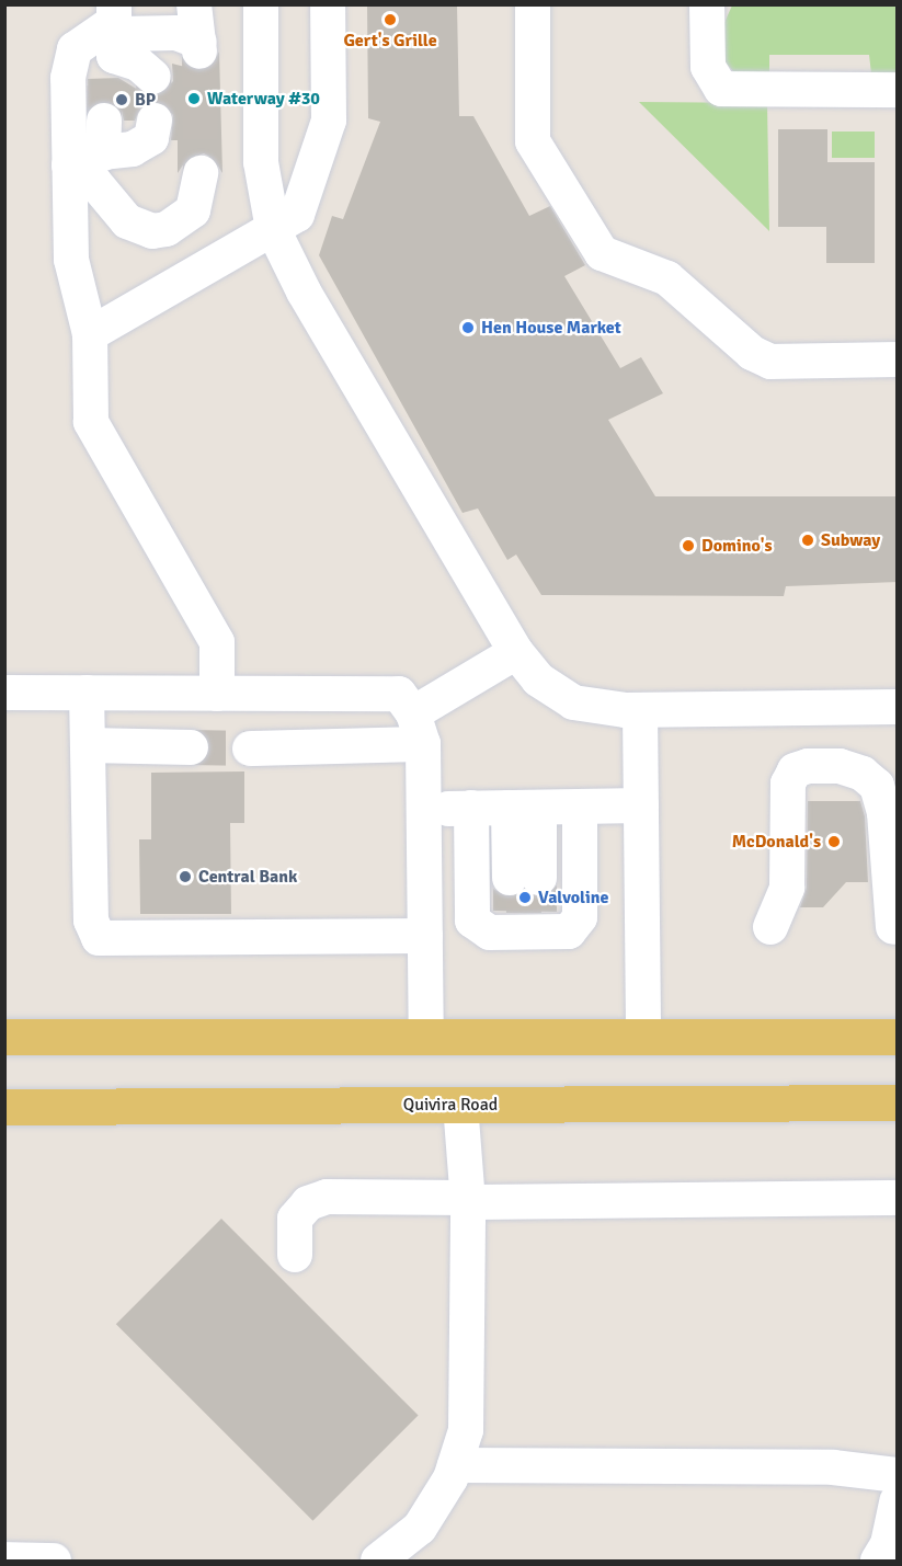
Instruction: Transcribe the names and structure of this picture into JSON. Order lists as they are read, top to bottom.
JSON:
{
  "streets": {
    "main road": ["Quivira Road"]
  },
  "places": [
    "Gert's Grille",
    "Waterway #30",
    "BP",
    "Hen House Market",
    "Subway",
    "Domino's",
    "McDonald's",
    "Central Bank",
    "Valvoline"
  ]
}
